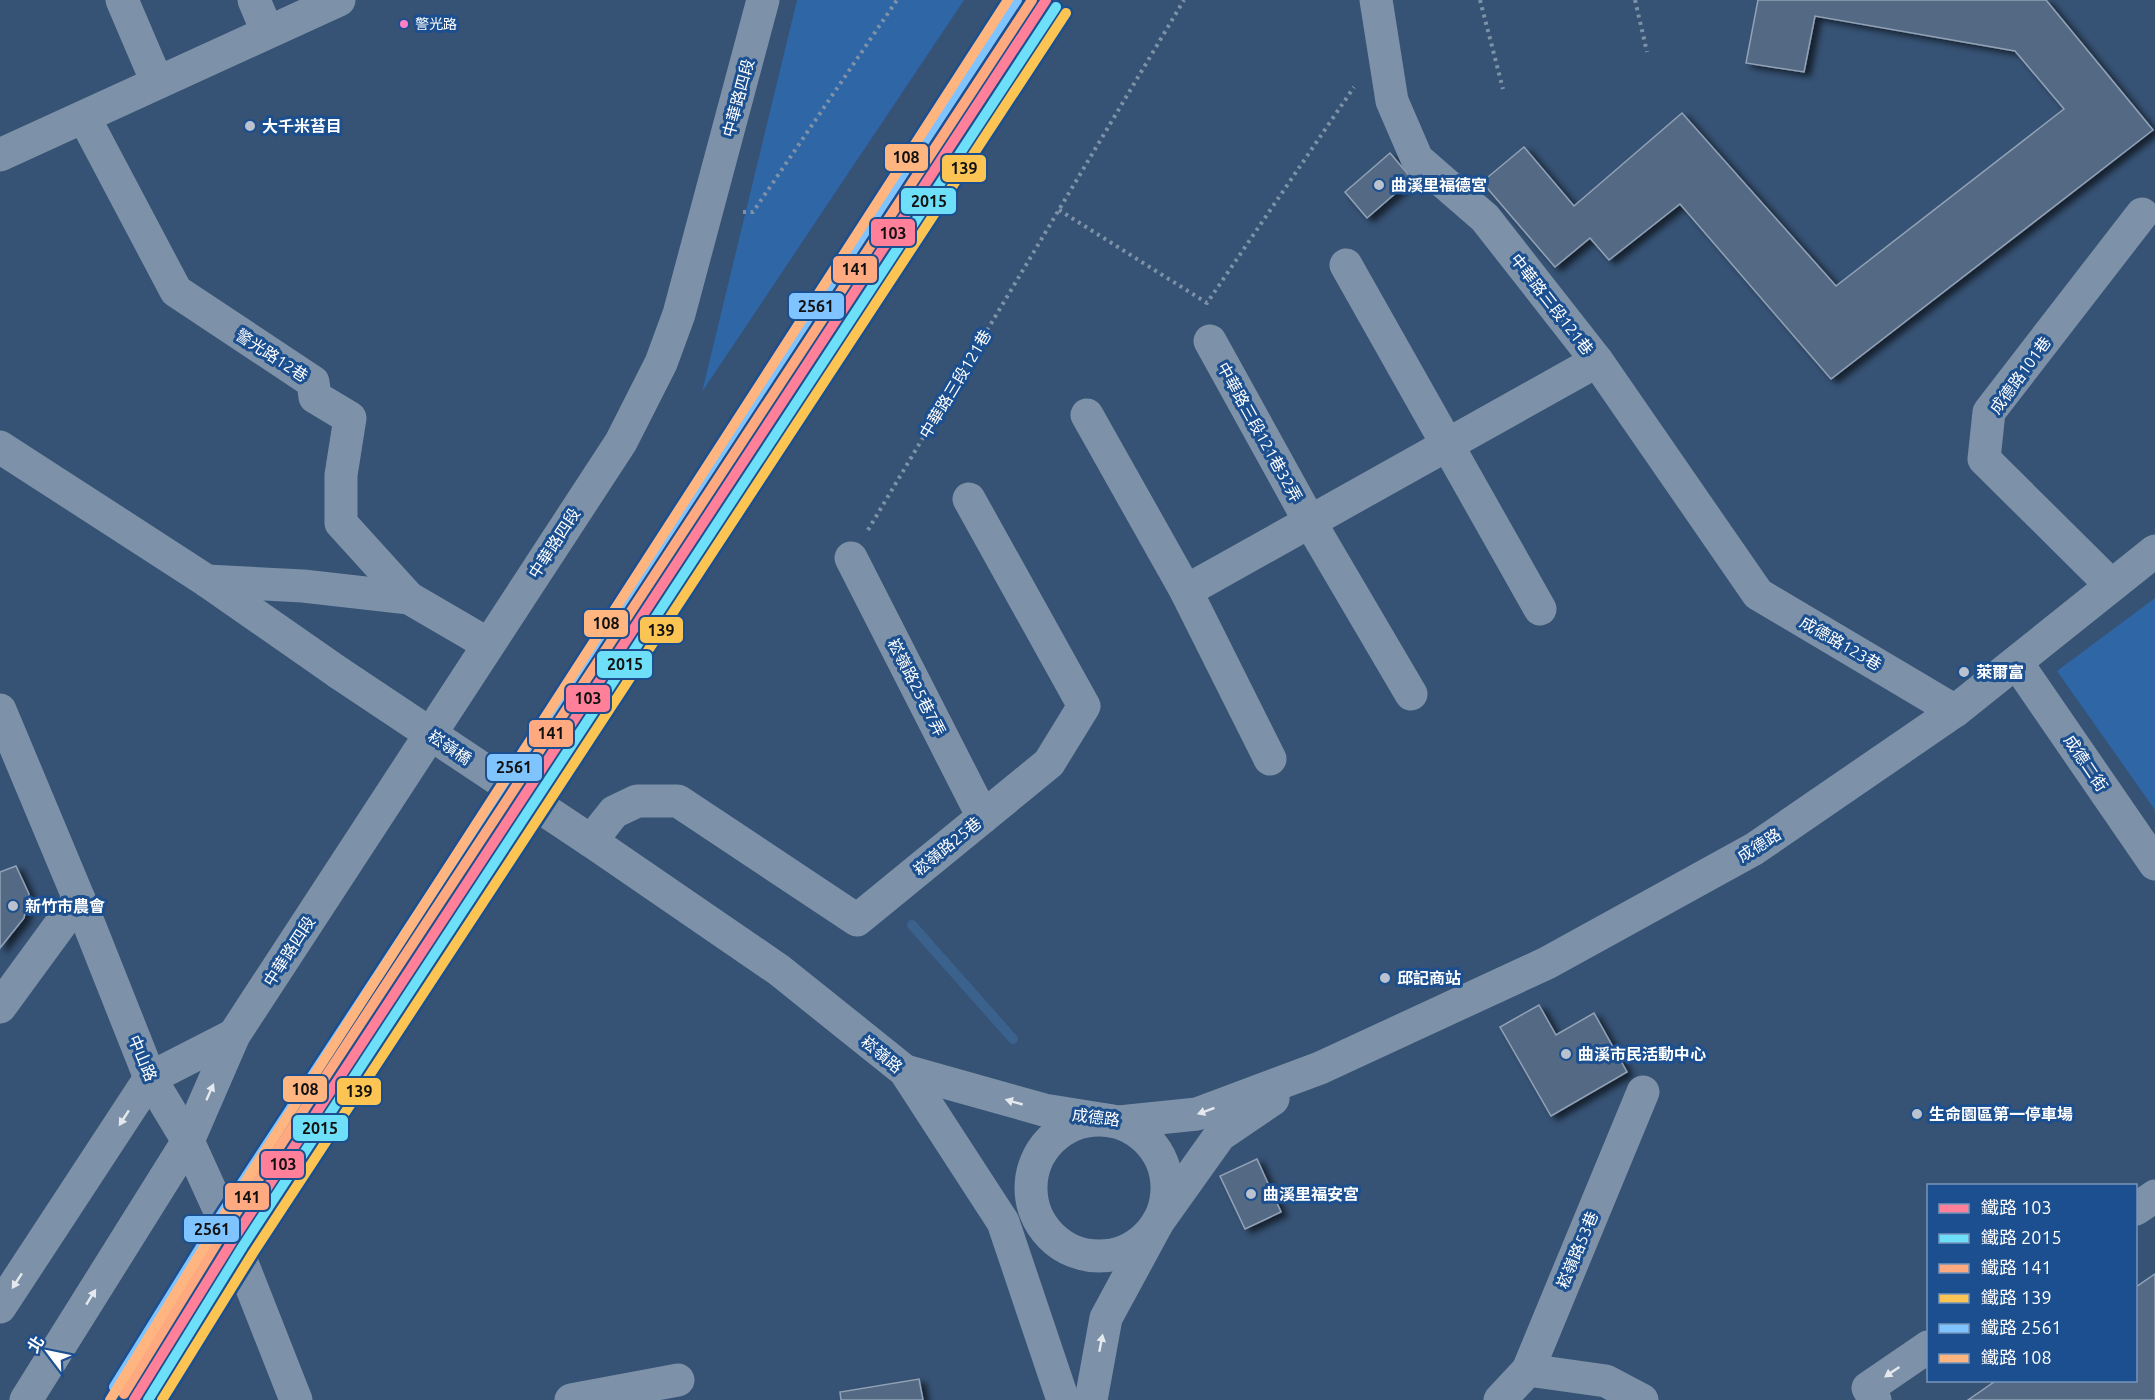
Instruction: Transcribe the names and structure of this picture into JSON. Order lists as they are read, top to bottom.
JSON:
{
  "streets": {
    "street": [
      "中華路四段",
      "中華路三段121巷",
      "警光路12巷",
      "成德路101巷",
      "中華路三段121巷32弄",
      "成德路123巷",
      "崧嶺路25巷7弄",
      "崧嶺橋",
      "成德二街",
      "成德路",
      "崧嶺路25巷",
      "崧嶺路",
      "中山路",
      "崧嶺路53巷"
    ]
  },
  "crossings": [
    ["中華路四段", "中山路"],
    ["中華路三段121巷", "中華路三段121巷32弄"],
    ["中華路三段121巷", "成德路123巷"],
    ["中華路三段121巷", "崧嶺路25巷7弄"],
    ["成德路101巷", "成德路"],
    ["成德路123巷", "成德路"],
    ["崧嶺路25巷7弄", "崧嶺路25巷"],
    ["崧嶺橋", "崧嶺路25巷"],
    ["崧嶺橋", "崧嶺路"],
    ["成德二街", "成德路"],
    ["成德路", "崧嶺路"],
    ["崧嶺路25巷", "崧嶺路"]
  ],
  "places": [
    "警光路",
    "大千米苔目",
    "曲溪里福德宮",
    "萊爾富",
    "新竹市農會",
    "邱記商站",
    "曲溪市民活動中心",
    "生命園區第一停車場",
    "曲溪里福安宮"
  ],
  "lines": [
    "rail line 103",
    "rail line 141",
    "rail line 2561",
    "rail line 108",
    "rail line 2015",
    "rail line 139"
  ],
  "legend": [
    "鐵路 103",
    "鐵路 2015",
    "鐵路 141",
    "鐵路 139",
    "鐵路 2561",
    "鐵路 108"
  ],
  "north": "top left"
}
